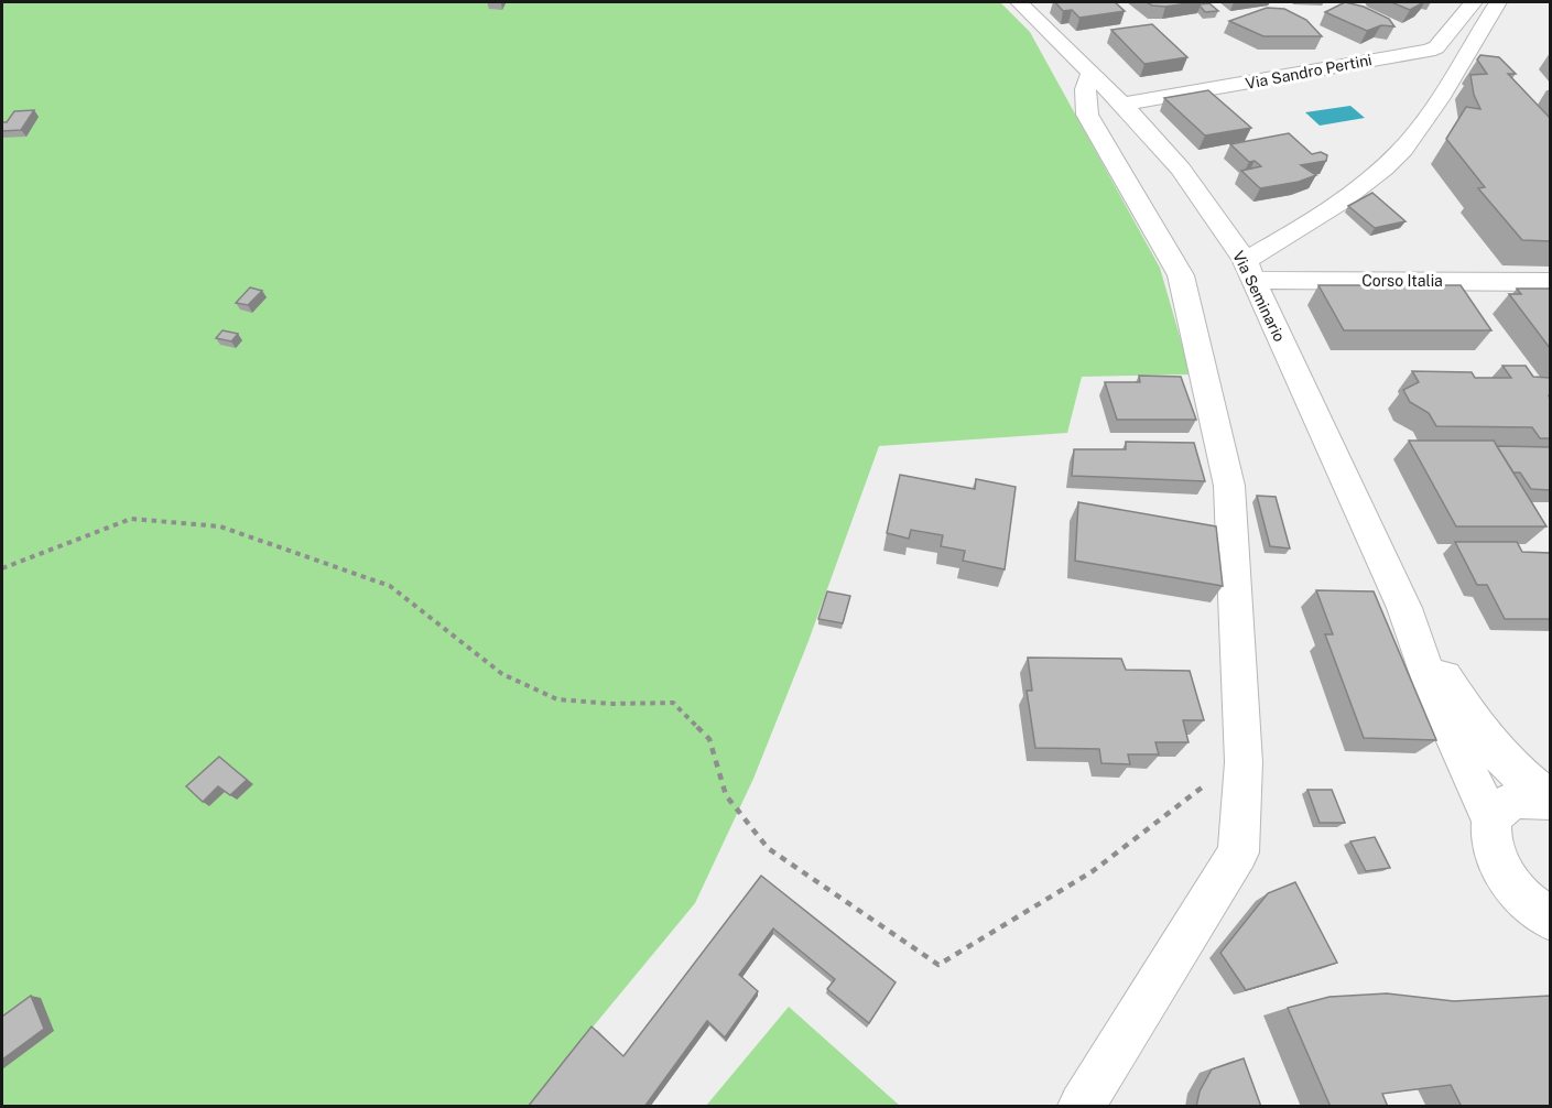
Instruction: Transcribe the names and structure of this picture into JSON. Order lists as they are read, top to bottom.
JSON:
{
  "streets": {
    "street": ["Via Sandro Pertini", "Corso Italia", "Via Seminario"]
  },
  "crossings": [
    ["Via Sandro Pertini", "Via Seminario"],
    ["Corso Italia", "Via Seminario"]
  ]
}
